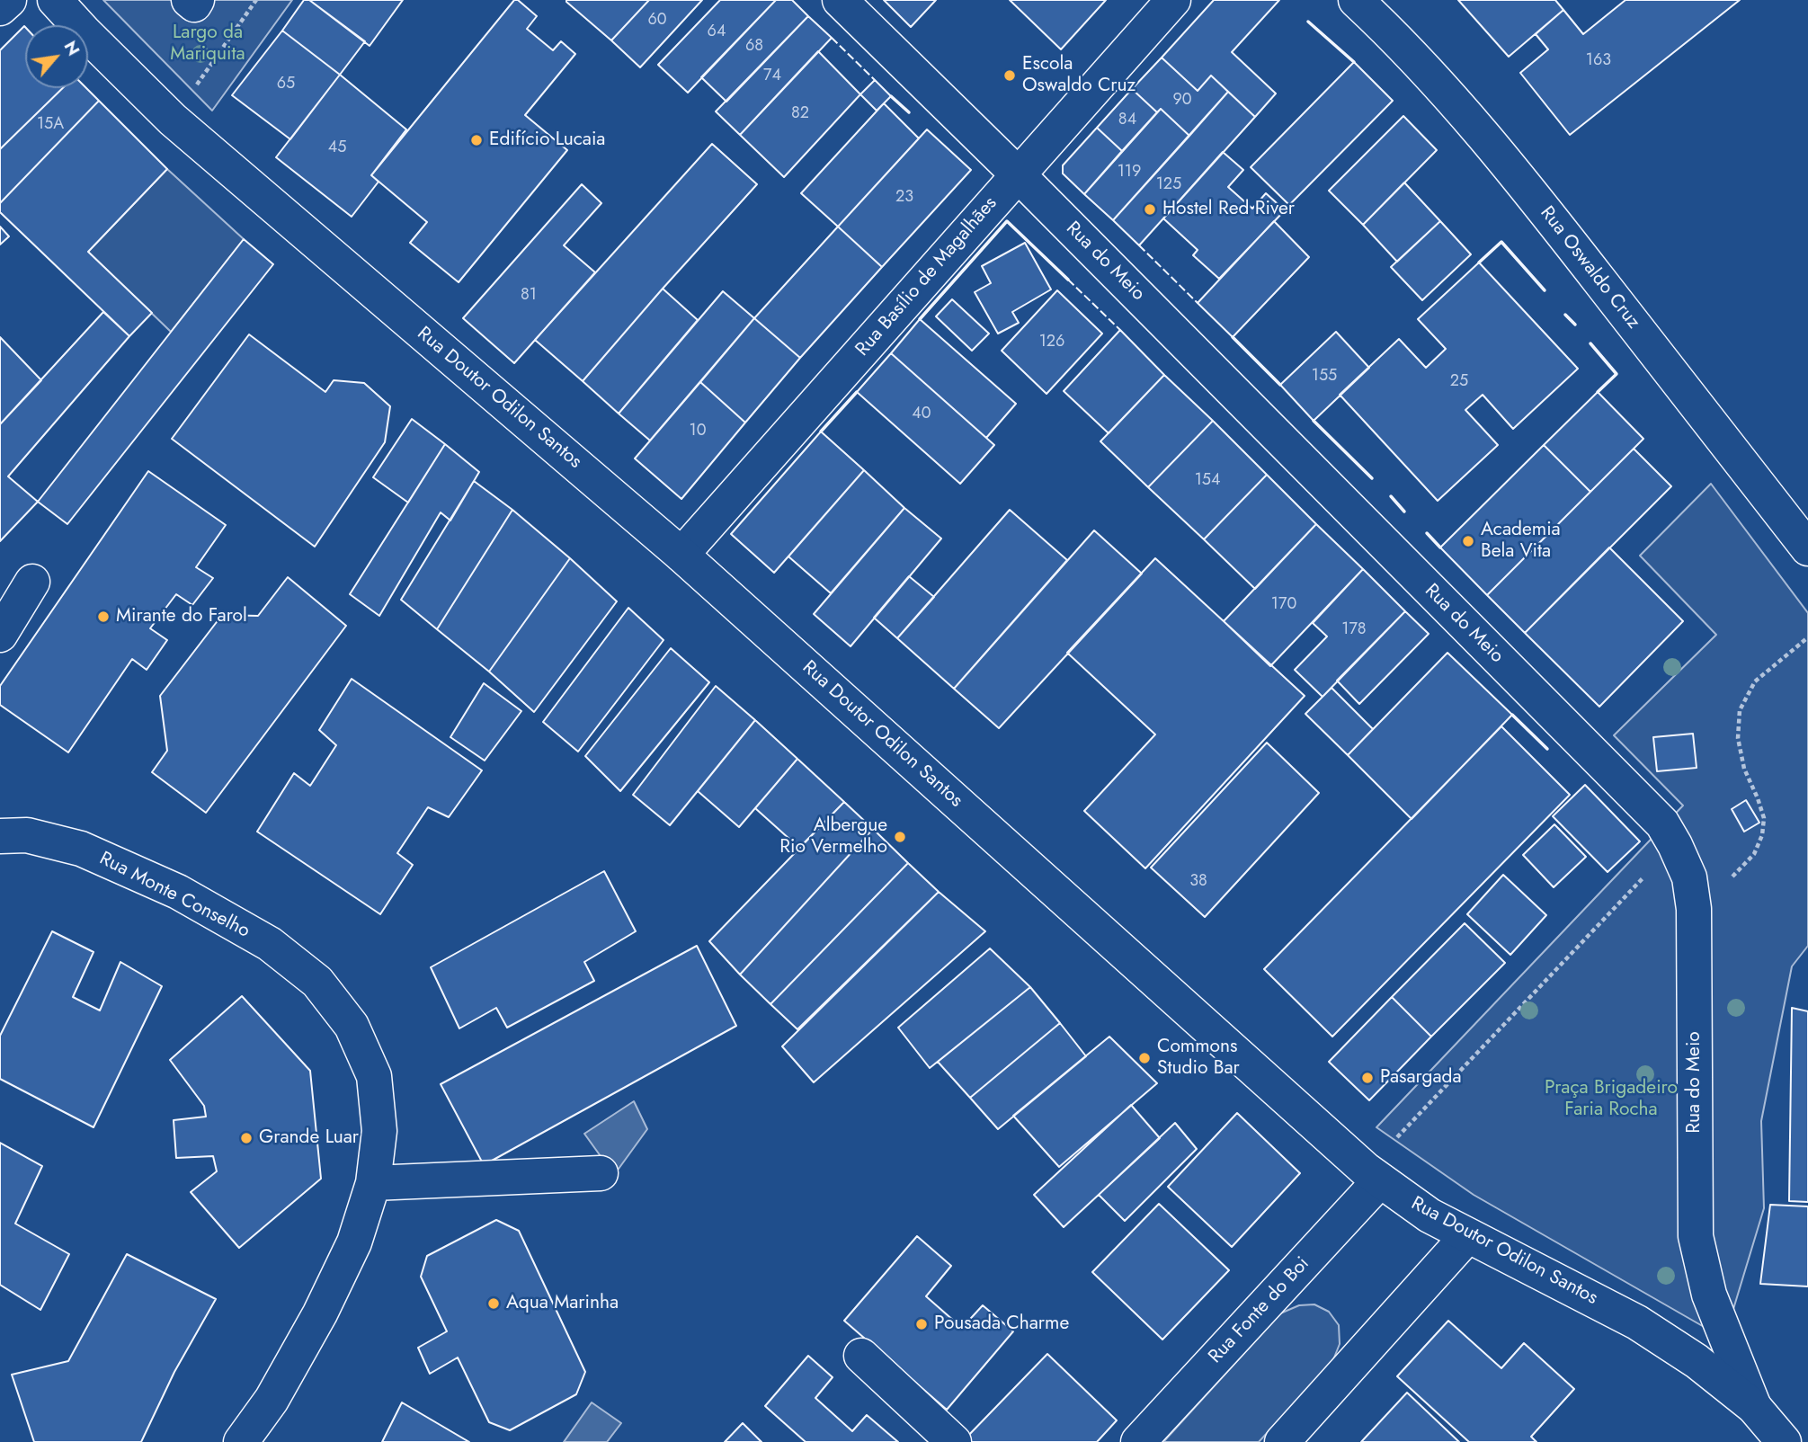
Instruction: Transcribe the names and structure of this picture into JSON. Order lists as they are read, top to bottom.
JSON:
{
  "streets": {
    "street": [
      "Rua do Meio",
      "Rua Oswaldo Cruz",
      "Rua Basílio de Magalhães",
      "Rua Doutor Odilon Santos",
      "Rua Monte Conselho",
      "Rua Fonte do Boi"
    ]
  },
  "crossings": [
    ["Rua do Meio", "Rua Basílio de Magalhães"],
    ["Rua do Meio", "Rua Doutor Odilon Santos"],
    ["Rua Basílio de Magalhães", "Rua Doutor Odilon Santos"],
    ["Rua Doutor Odilon Santos", "Rua Fonte do Boi"]
  ],
  "parks": ["Largo da Mariquita", "Praça Brigadeiro Faria Rocha"],
  "places": [
    "Escola Oswaldo Cruz",
    "Edifício Lucaia",
    "Hostel Red River",
    "Academia Bela Vita",
    "Mirante do Farol",
    "Albergue Rio Vermelho",
    "Commons Studio Bar",
    "Pasargada",
    "Grande Luar",
    "Aqua Marinha",
    "Pousada Charme"
  ],
  "house_numbers": [
    "60",
    "64",
    "68",
    "163",
    "74",
    "65",
    "90",
    "82",
    "84",
    "15A",
    "45",
    "119",
    "125",
    "23",
    "81",
    "126",
    "155",
    "25",
    "40",
    "10",
    "154",
    "170",
    "178",
    "38"
  ],
  "north": "top right"
}
